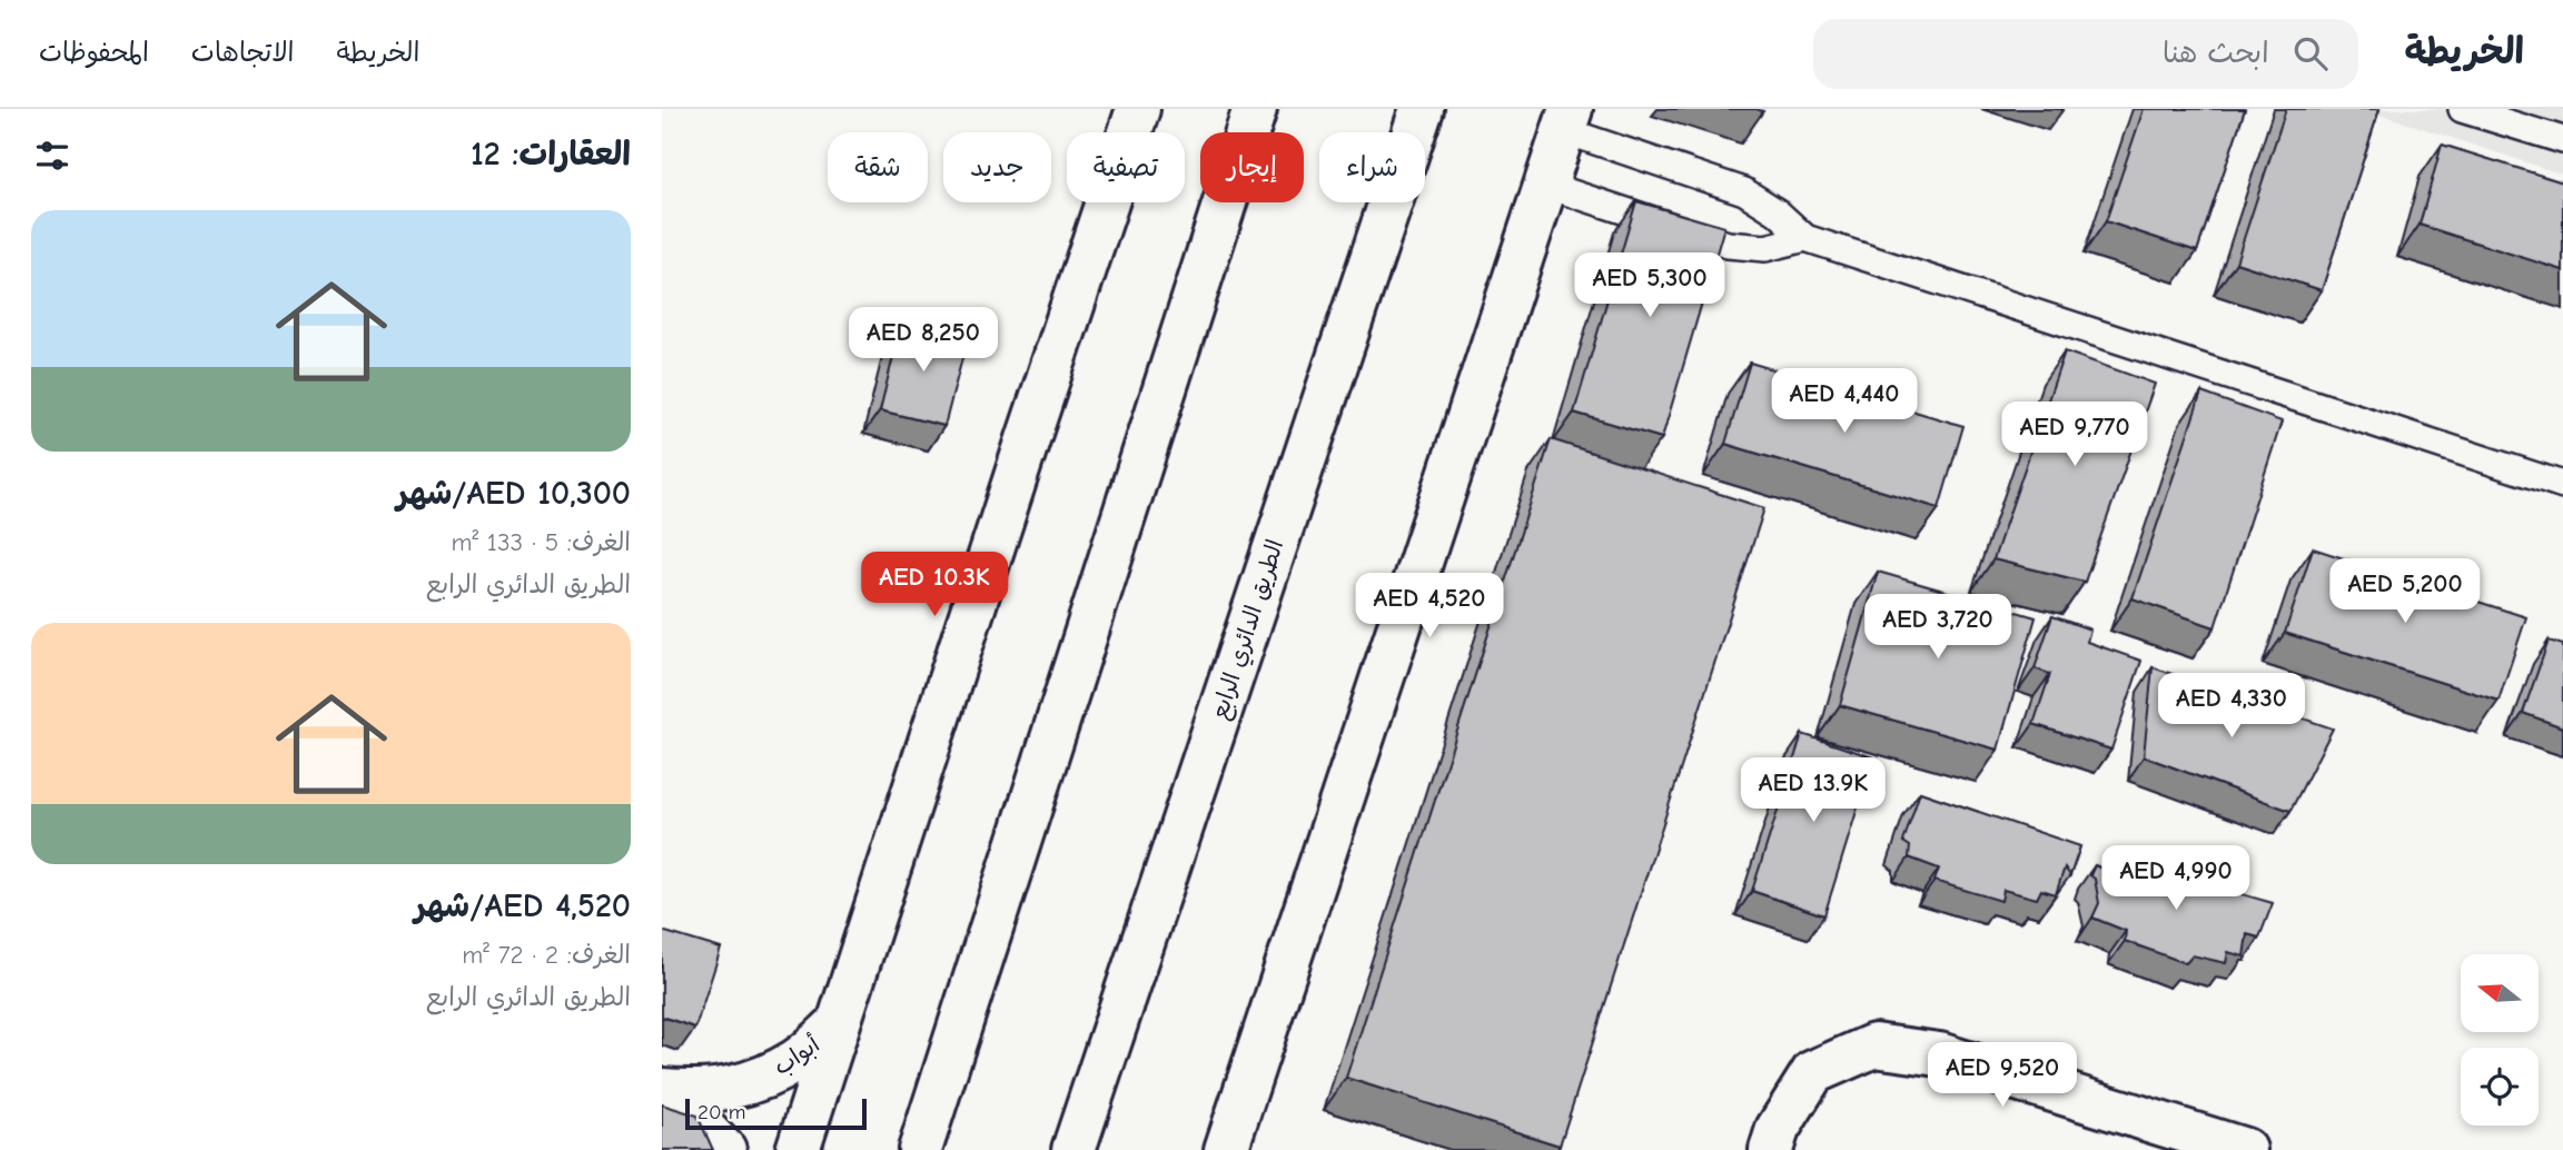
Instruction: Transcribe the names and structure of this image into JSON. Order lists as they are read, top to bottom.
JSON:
{
  "streets": {
    "street": ["الطريق الدائري الرابع", "أبواب"]
  },
  "scale_bar": "20 m",
  "north": "left",
  "page": {
    "header": "الخريطة",
    "search": "ابحث هنا",
    "nav": ["الخريطة", "الاتجاهات", "المحفوظات"],
    "heading": "العقارات: 12",
    "chip": [
      "شراء",
      "إيجار",
      "تصفية",
      "جديد",
      "شقة"
    ],
    "list": [
      {
        "name": "AED 10,300/شهر",
        "note": "الغرف: 5 · 133 m² · الطريق الدائري الرابع"
      },
      {
        "name": "AED 4,520/شهر",
        "note": "الغرف: 2 · 72 m² · الطريق الدائري الرابع"
      }
    ],
    "price": [
      "AED 5,300",
      "AED 8,250",
      "AED 4,440",
      "AED 9,770",
      "AED 10.3K",
      "AED 5,200",
      "AED 4,520",
      "AED 3,720",
      "AED 4,330",
      "AED 13.9K",
      "AED 4,990",
      "AED 9,520"
    ],
    "scale": "20 m"
  }
}
